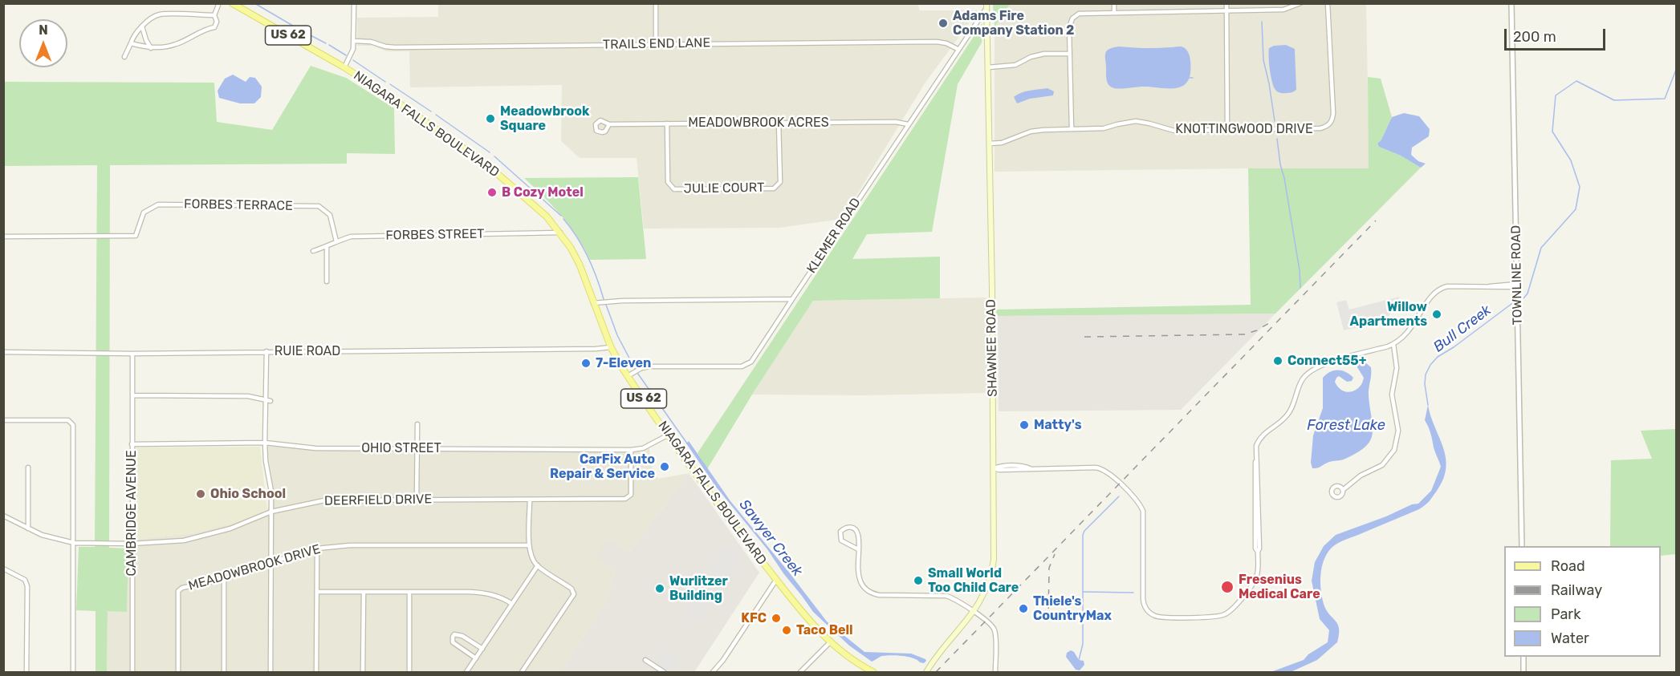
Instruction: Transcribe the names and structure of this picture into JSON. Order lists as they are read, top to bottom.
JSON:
{
  "streets": {
    "main road": ["US 62", "NIAGARA FALLS BOULEVARD", "SHAWNEE ROAD"],
    "street": [
      "TRAILS END LANE",
      "MEADOWBROOK ACRES",
      "KNOTTINGWOOD DRIVE",
      "JULIE COURT",
      "FORBES TERRACE",
      "FORBES STREET",
      "KLEMER ROAD",
      "TOWNLINE ROAD",
      "RUIE ROAD",
      "OHIO STREET",
      "DEERFIELD DRIVE",
      "CAMBRIDGE AVENUE",
      "MEADOWBROOK DRIVE"
    ]
  },
  "crossings": [
    ["TRAILS END LANE", "KLEMER ROAD"],
    ["MEADOWBROOK ACRES", "JULIE COURT"],
    ["MEADOWBROOK ACRES", "KLEMER ROAD"],
    ["NIAGARA FALLS BOULEVARD", "FORBES STREET"],
    ["NIAGARA FALLS BOULEVARD", "KLEMER ROAD"],
    ["NIAGARA FALLS BOULEVARD", "RUIE ROAD"],
    ["NIAGARA FALLS BOULEVARD", "OHIO STREET"],
    ["KNOTTINGWOOD DRIVE", "SHAWNEE ROAD"],
    ["FORBES TERRACE", "FORBES STREET"],
    ["KLEMER ROAD", "SHAWNEE ROAD"],
    ["RUIE ROAD", "CAMBRIDGE AVENUE"],
    ["OHIO STREET", "DEERFIELD DRIVE"],
    ["OHIO STREET", "CAMBRIDGE AVENUE"],
    ["DEERFIELD DRIVE", "CAMBRIDGE AVENUE"]
  ],
  "water": ["Bull Creek", "Forest Lake", "Sawyer Creek"],
  "places": [
    "Adams Fire Company Station 2",
    "Meadowbrook Square",
    "B Cozy Motel",
    "Willow Apartments",
    "Connect55+",
    "7-Eleven",
    "Matty's",
    "CarFix Auto Repair & Service",
    "Ohio School",
    "Small World Too Child Care",
    "Fresenius Medical Care",
    "Wurlitzer Building",
    "Thiele's CountryMax",
    "KFC",
    "Taco Bell"
  ],
  "legend": [
    "Road",
    "Railway",
    "Park",
    "Water"
  ],
  "scale_bar": "200 m",
  "north": "top"
}
